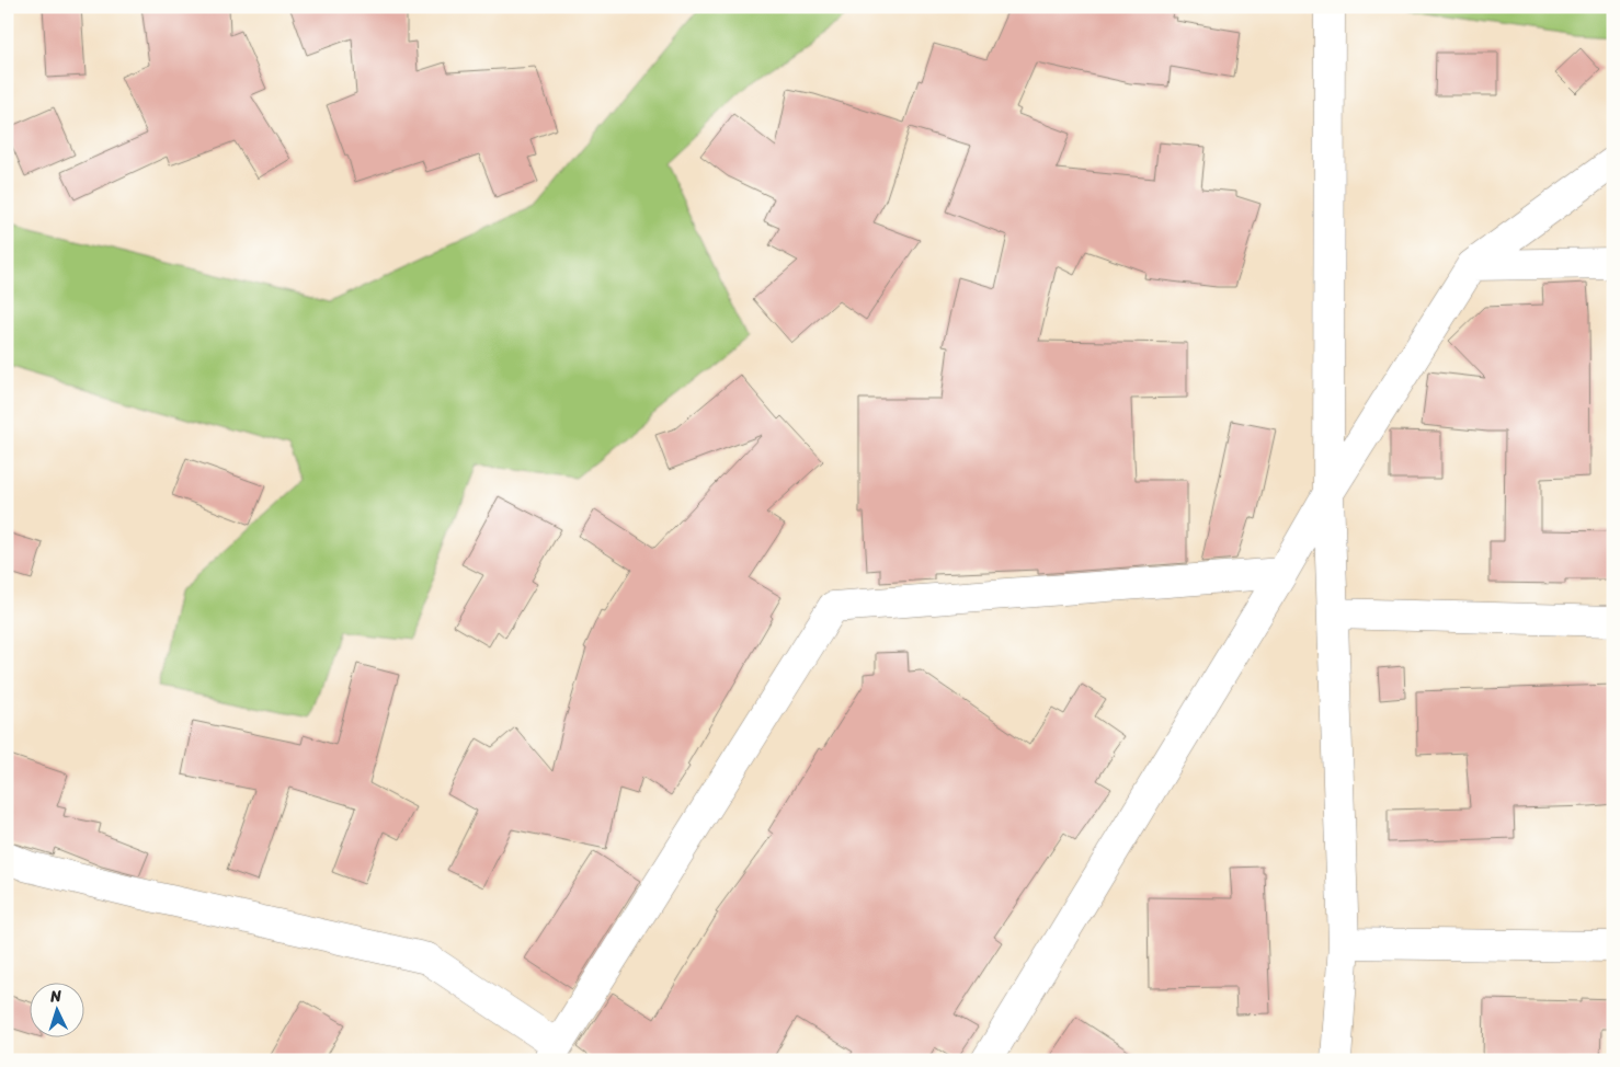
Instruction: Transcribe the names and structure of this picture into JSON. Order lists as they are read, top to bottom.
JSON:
{
  "north": "top"
}
